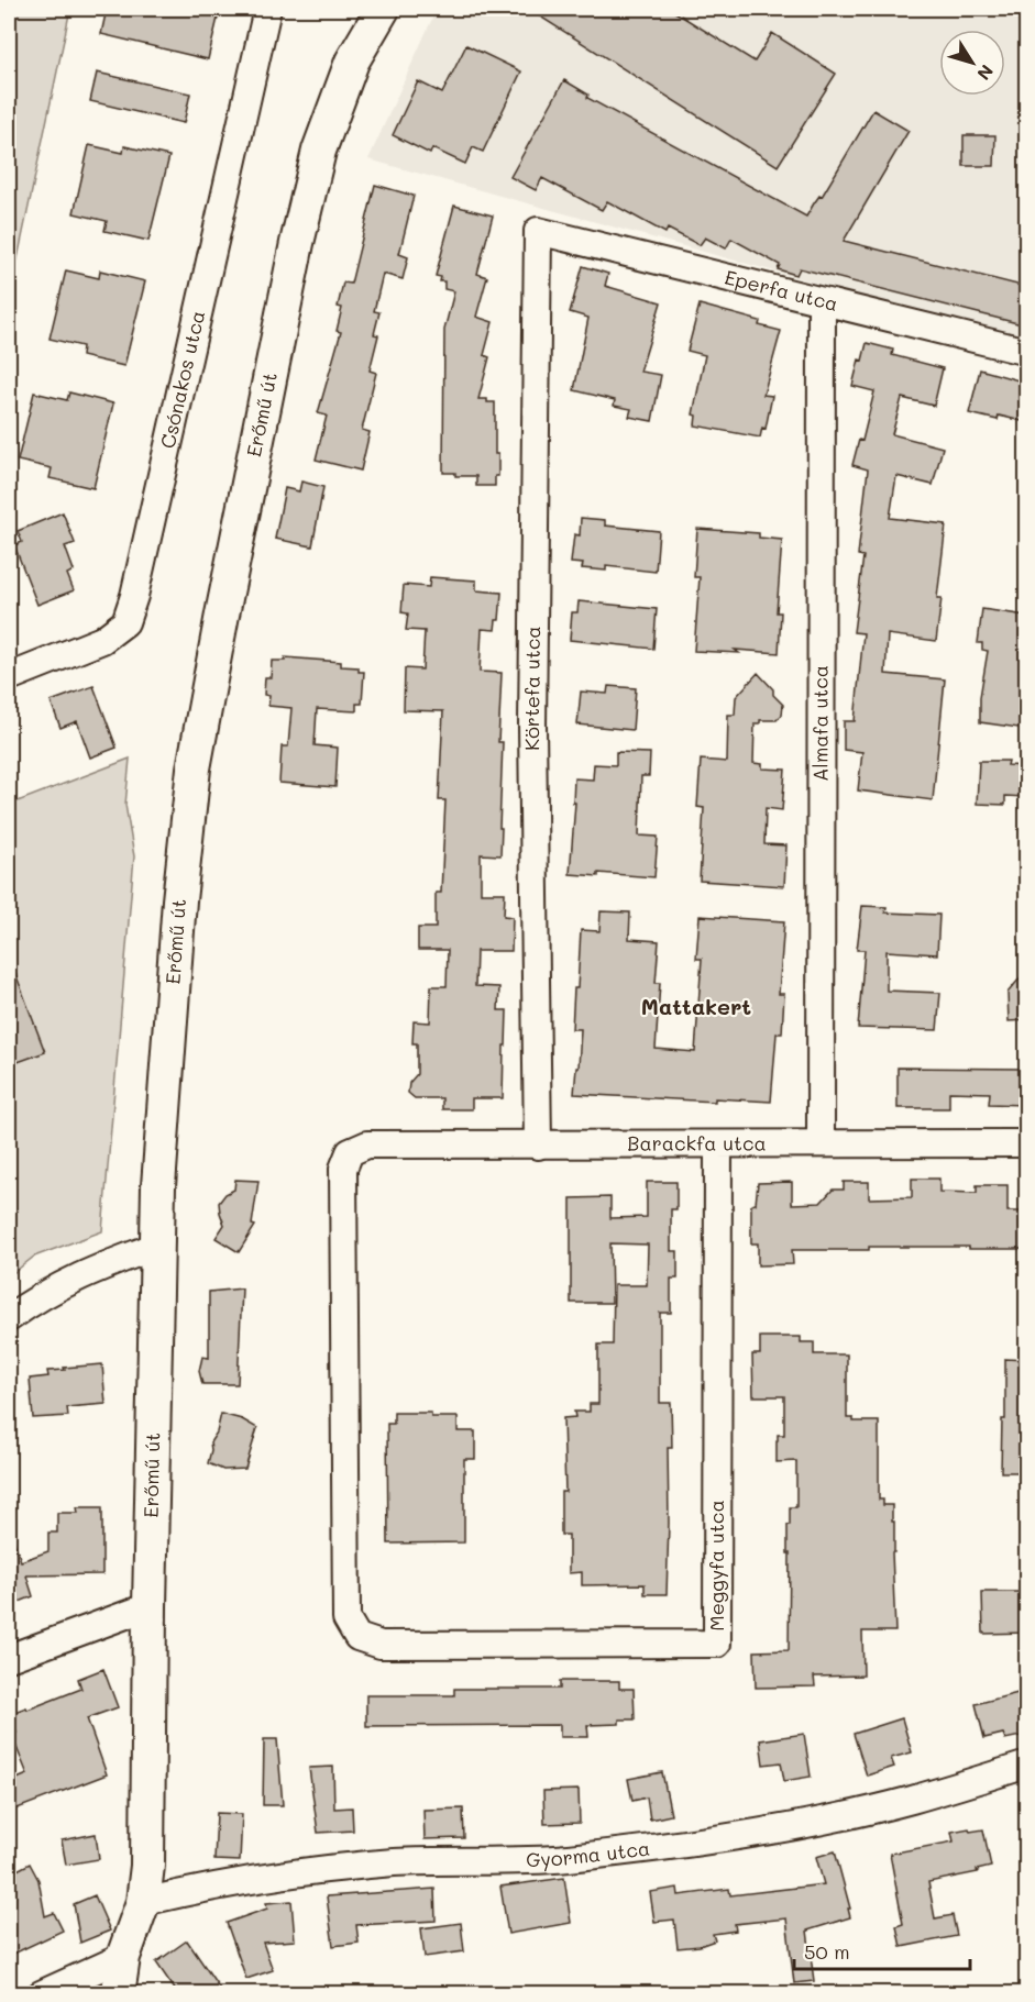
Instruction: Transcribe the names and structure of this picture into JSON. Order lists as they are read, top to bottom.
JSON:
{
  "streets": {
    "street": [
      "Eperfa utca",
      "Csónakos utca",
      "Erőmű út",
      "Körtefa utca",
      "Almafa utca",
      "Barackfa utca",
      "Meggyfa utca",
      "Gyorma utca"
    ]
  },
  "crossings": [
    ["Eperfa utca", "Körtefa utca"],
    ["Eperfa utca", "Almafa utca"],
    ["Erőmű út", "Gyorma utca"],
    ["Körtefa utca", "Barackfa utca"],
    ["Almafa utca", "Barackfa utca"],
    ["Barackfa utca", "Meggyfa utca"]
  ],
  "districts": ["Mattakert"],
  "scale_bar": "50 m",
  "north": "bottom right"
}
